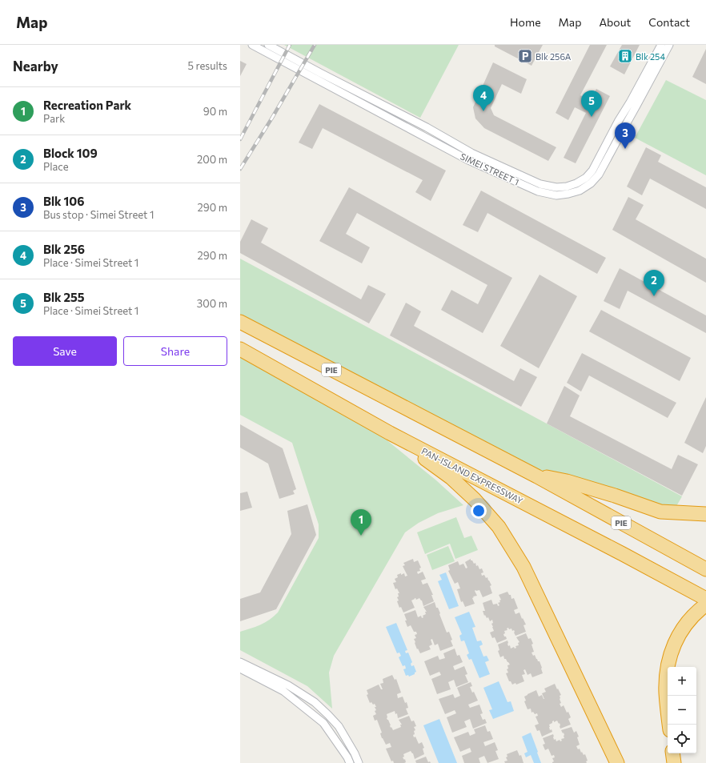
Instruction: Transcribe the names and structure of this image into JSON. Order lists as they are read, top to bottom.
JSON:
{
  "streets": {
    "highway": ["PIE", "PAN-ISLAND EXPRESSWAY"],
    "street": ["SIMEI STREET 1"]
  },
  "places": {
    "parking": ["Blk 256A"],
    "building": ["Blk 254"]
  },
  "page": {
    "header": "Map",
    "nav": [
      "Home",
      "Map",
      "About",
      "Contact"
    ],
    "heading": ["Nearby", "5 results"],
    "pins": [
      "4",
      "5",
      "3",
      "2",
      "1"
    ],
    "list": [
      {
        "mark": "1",
        "name": "Recreation Park",
        "note": "Park",
        "value": "90 m"
      },
      {
        "mark": "2",
        "name": "Block 109",
        "note": "Place",
        "value": "200 m"
      },
      {
        "mark": "3",
        "name": "Blk 106",
        "note": "Bus stop · Simei Street 1",
        "value": "290 m"
      },
      {
        "mark": "4",
        "name": "Blk 256",
        "note": "Place · Simei Street 1",
        "value": "290 m"
      },
      {
        "mark": "5",
        "name": "Blk 255",
        "note": "Place · Simei Street 1",
        "value": "300 m"
      }
    ],
    "buttons": ["Save", "Share"],
    "map_buttons": ["+", "−"]
  }
}
